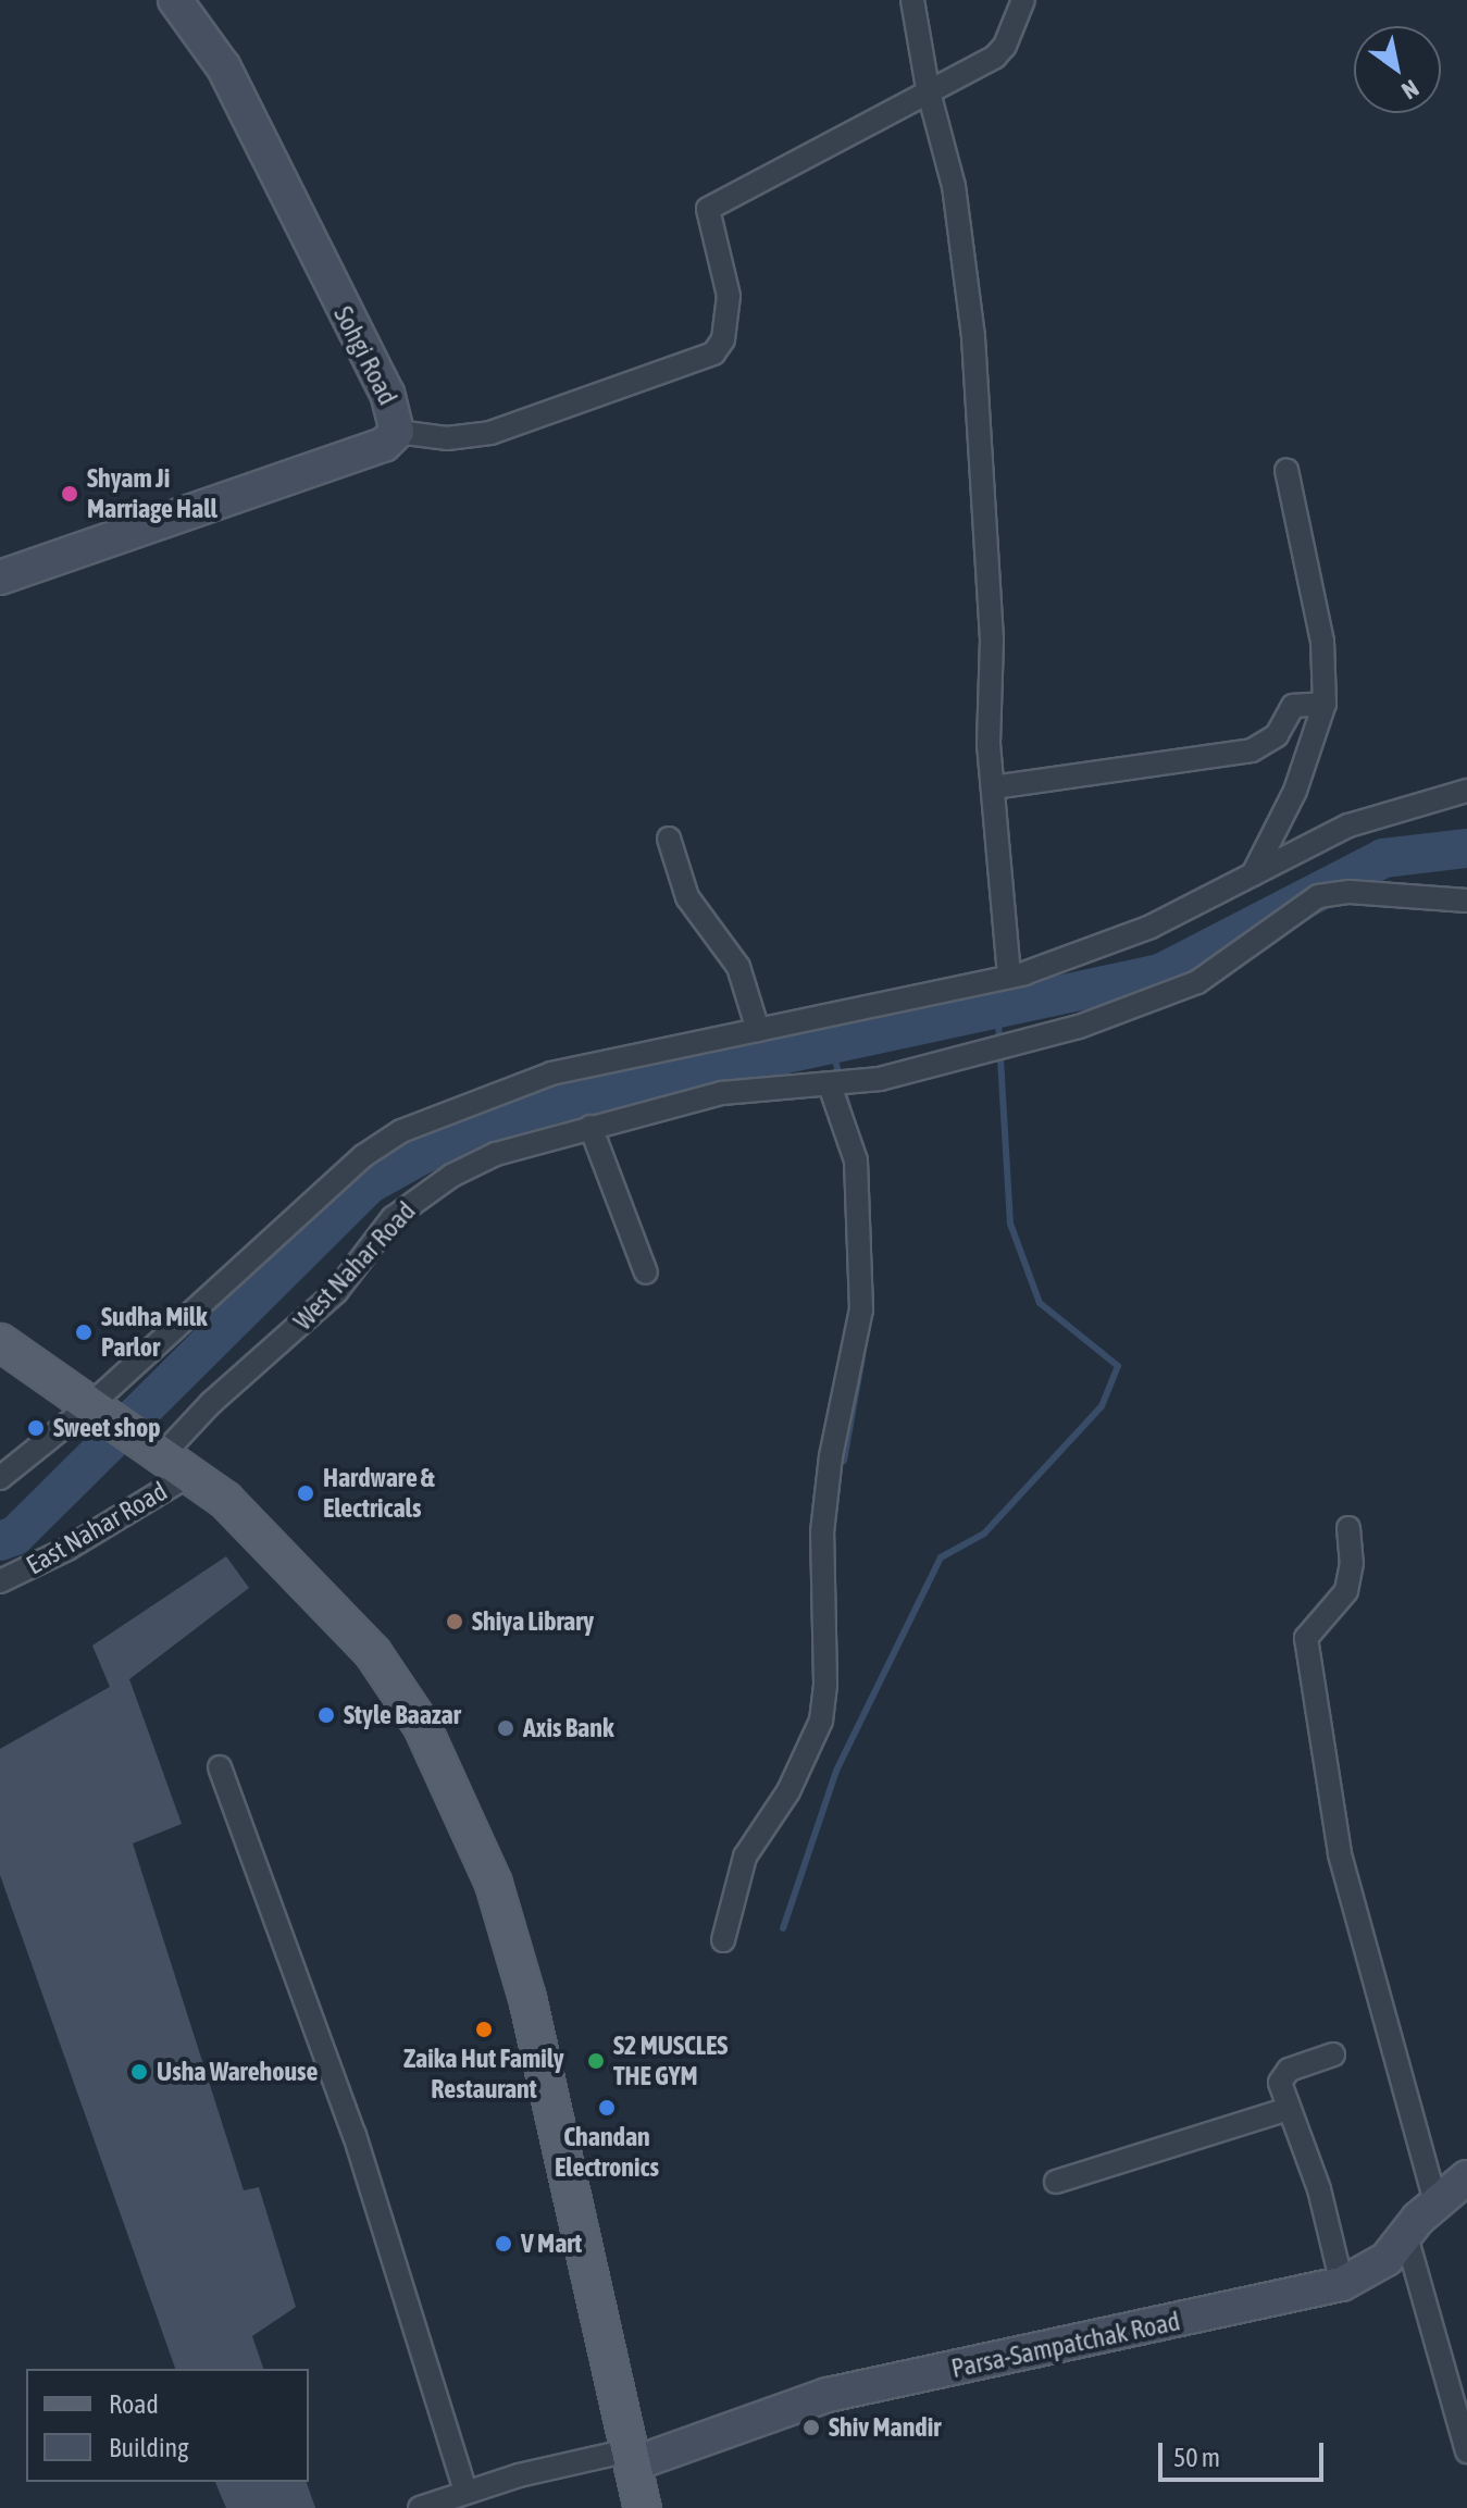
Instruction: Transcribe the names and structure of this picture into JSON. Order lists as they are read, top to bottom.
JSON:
{
  "streets": {
    "street": [
      "Sohgi Road",
      "West Nahar Road",
      "East Nahar Road",
      "Parsa-Sampatchak Road"
    ]
  },
  "crossings": [
    ["West Nahar Road", "East Nahar Road"]
  ],
  "places": [
    "Shyam Ji Marriage Hall",
    "Sudha Milk Parlor",
    "Sweet shop",
    "Hardware & Electricals",
    "Shiya Library",
    "Style Baazar",
    "Axis Bank",
    "Zaika Hut Family Restaurant",
    "S2 MUSCLES THE GYM",
    "Usha Warehouse",
    "Chandan Electronics",
    "V Mart",
    "Shiv Mandir"
  ],
  "legend": ["Road", "Building"],
  "scale_bar": "50 m",
  "north": "bottom right"
}
